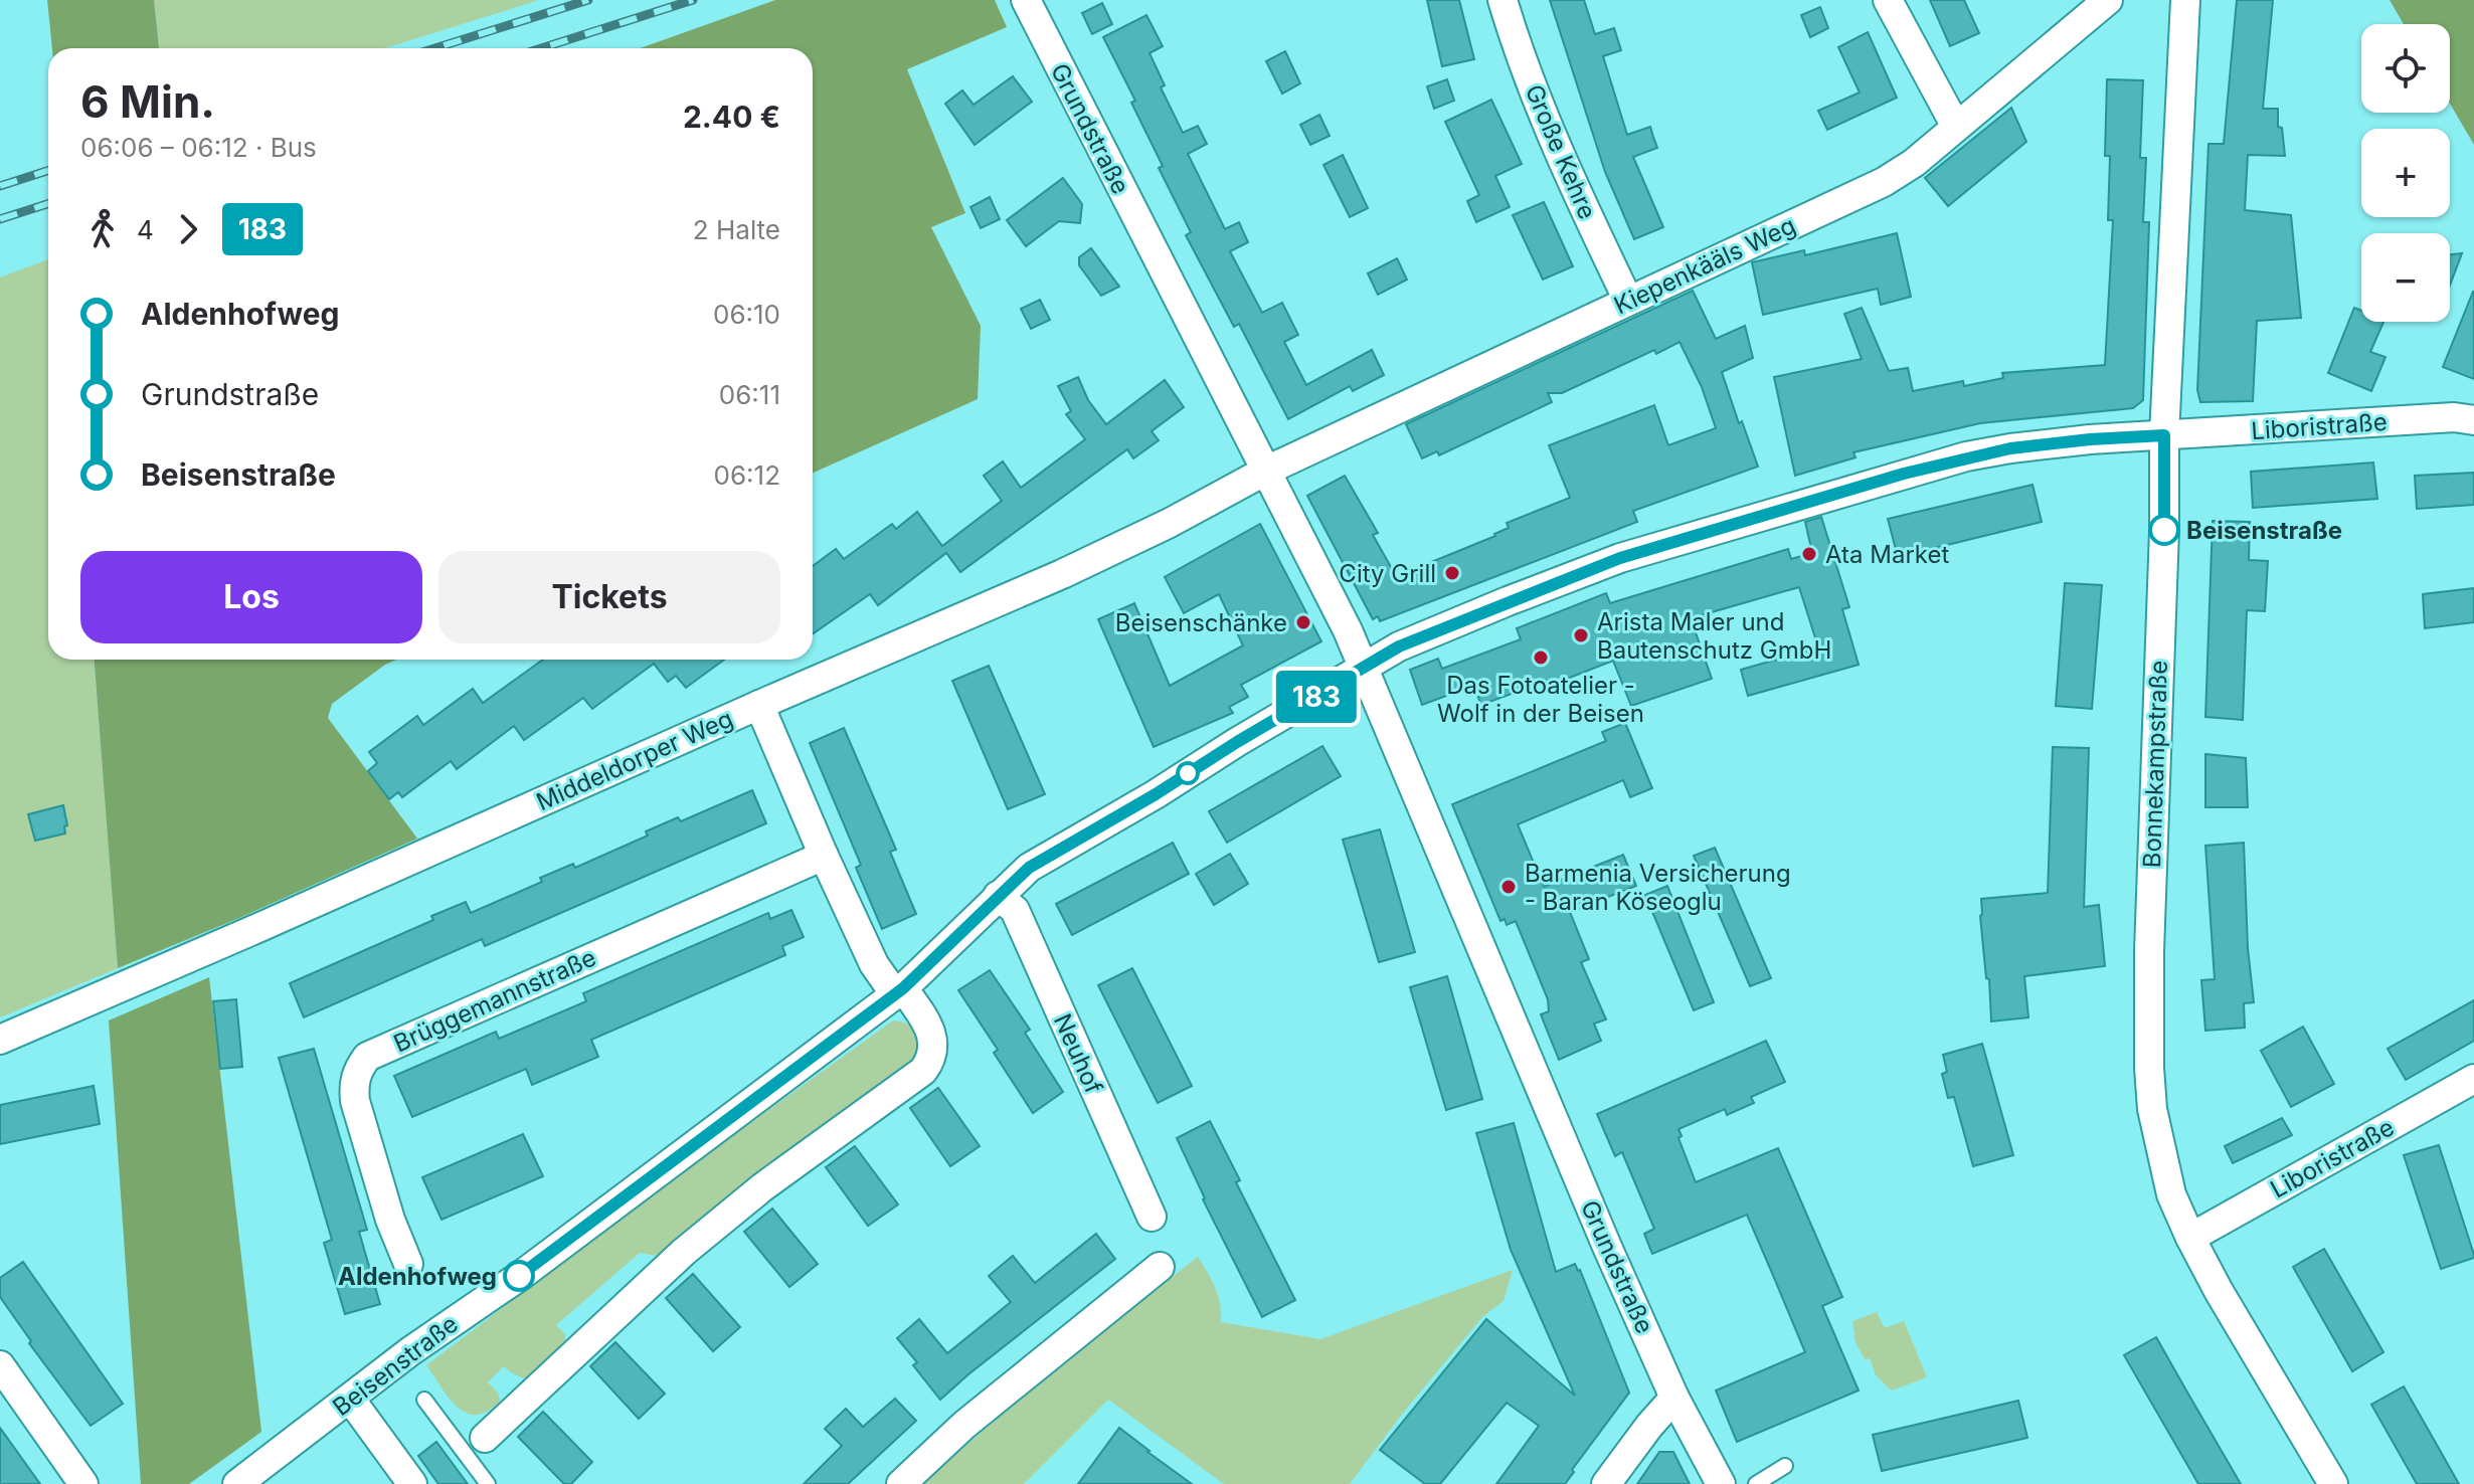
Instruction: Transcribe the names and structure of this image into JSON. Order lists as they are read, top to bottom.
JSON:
{
  "streets": {
    "street": [
      "Grundstraße",
      "Große Kehre",
      "Kiepenkääls Weg",
      "Liboristraße",
      "Middeldorper Weg",
      "Bonnekampstraße",
      "Brüggemannstraße",
      "Neuhof",
      "Beisenstraße"
    ]
  },
  "crossings": [
    ["Grundstraße", "Kiepenkääls Weg"],
    ["Grundstraße", "Middeldorper Weg"],
    ["Grundstraße", "Beisenstraße"],
    ["Große Kehre", "Kiepenkääls Weg"],
    ["Kiepenkääls Weg", "Middeldorper Weg"],
    ["Liboristraße", "Bonnekampstraße"],
    ["Liboristraße", "Beisenstraße"],
    ["Bonnekampstraße", "Beisenstraße"],
    ["Neuhof", "Beisenstraße"]
  ],
  "places": [
    "Beisenstraße",
    "Ata Market",
    "City Grill",
    "Beisenschänke",
    "Arista Maler und Bautenschutz GmbH",
    "Das Fotoatelier - Wolf in der Beisen",
    "Barmenia Versicherung - Baran Köseoglu",
    "Aldenhofweg"
  ],
  "lines": ["bus line 183"],
  "page": {
    "on_map": "183",
    "map_buttons": ["+", "−"],
    "heading": ["6 Min.", "06:06 – 06:12 · Bus", "2.40 €"],
    "legs": ["4", "183", "2 Halte"],
    "list": [
      {
        "name": "Aldenhofweg",
        "value": "06:10"
      },
      {
        "name": "Grundstraße",
        "value": "06:11"
      },
      {
        "name": "Beisenstraße",
        "value": "06:12"
      }
    ],
    "buttons": ["Los", "Tickets"]
  }
}
